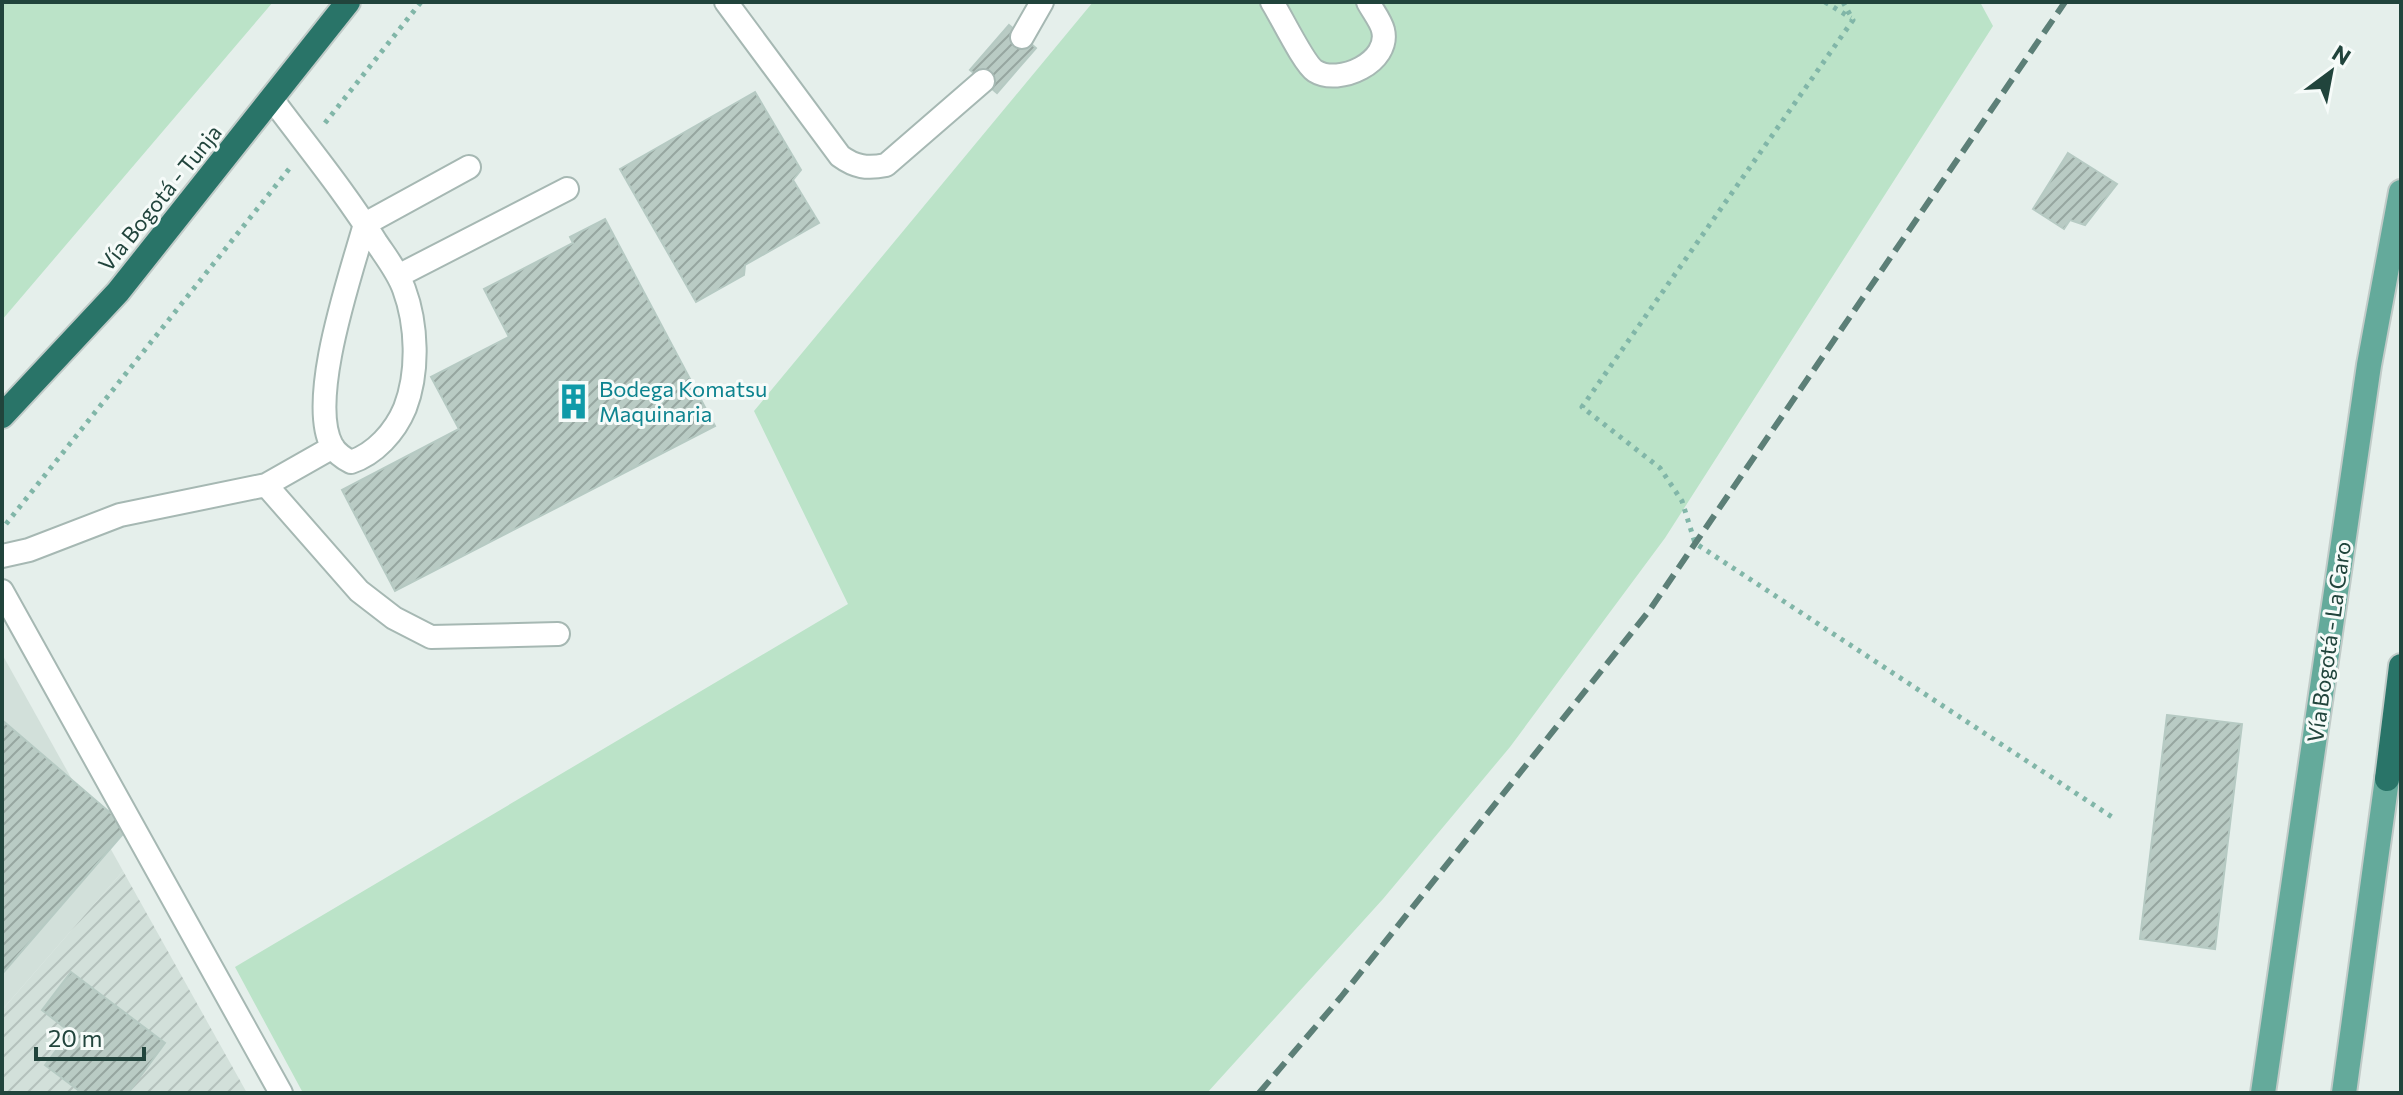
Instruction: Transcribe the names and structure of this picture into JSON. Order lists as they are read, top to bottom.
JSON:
{
  "streets": {
    "highway": ["Vía Bogotá - Tunja"],
    "main road": ["Vía Bogotá - La Caro"]
  },
  "places": {
    "building": ["Bodega Komatsu Maquinaria"]
  },
  "scale_bar": "20 m",
  "north": "top right"
}
